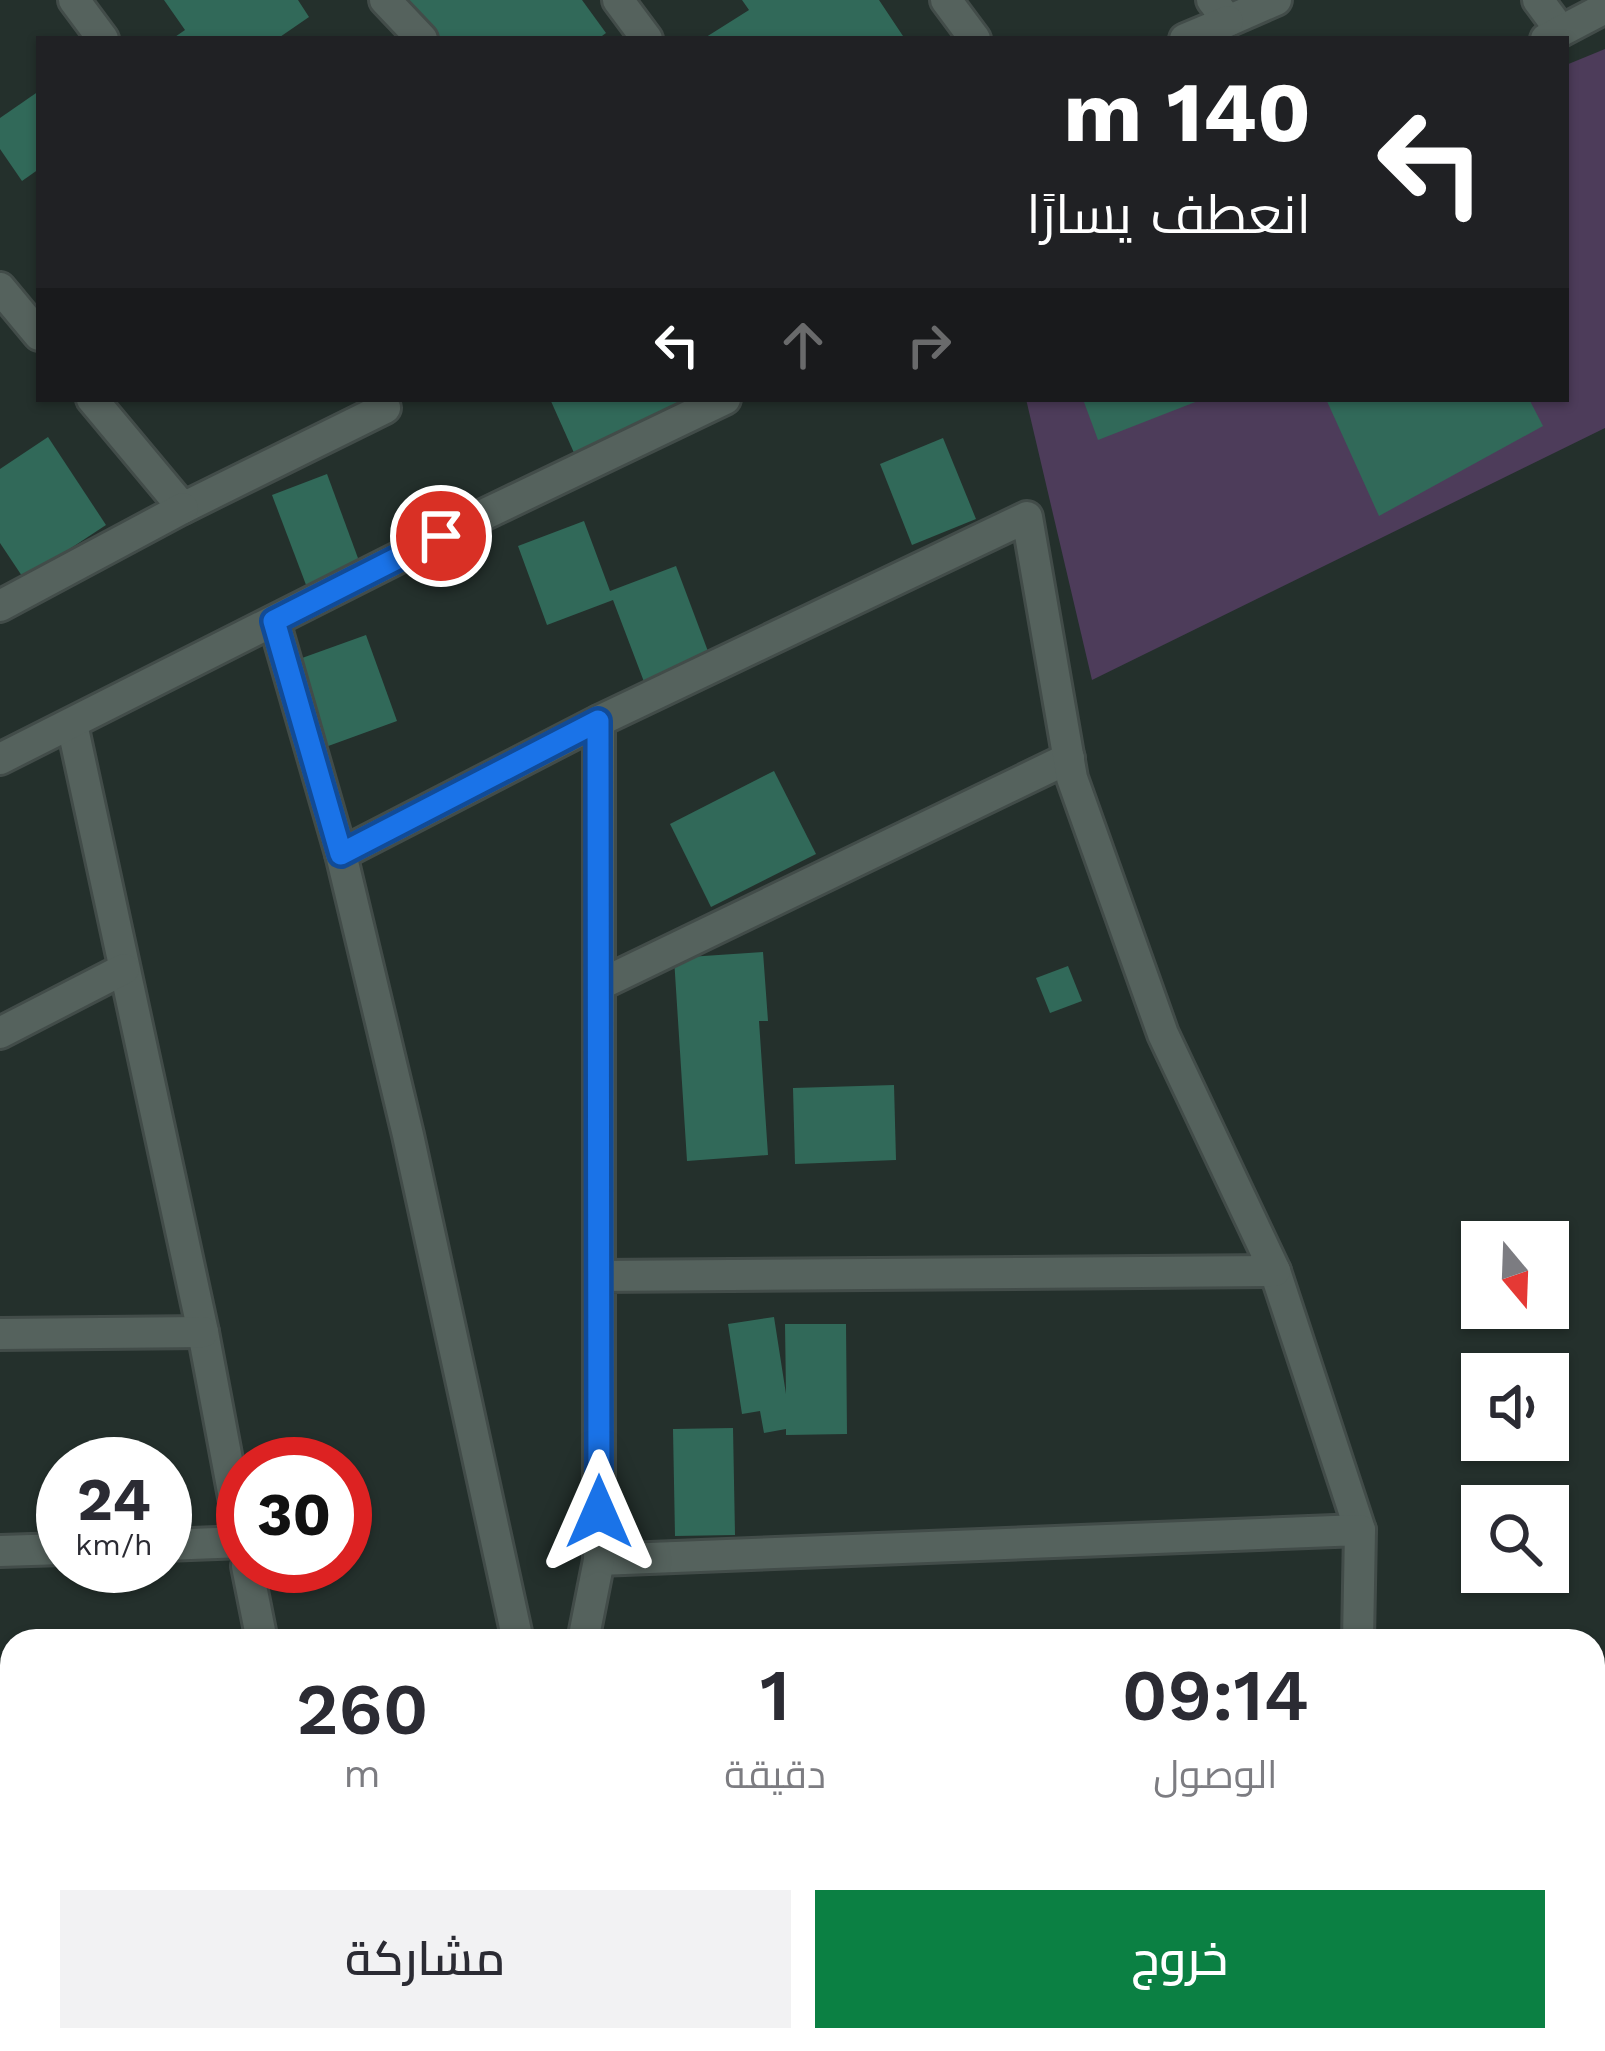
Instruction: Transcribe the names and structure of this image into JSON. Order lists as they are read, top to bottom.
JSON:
{
  "north": "bottom",
  "page": {
    "turn": ["140 m", "انعطف يسارًا"],
    "speed": "24 km/h",
    "limit": "30",
    "eta": [
      "09:14",
      "الوصول",
      "1",
      "دقيقة",
      "260",
      "m"
    ],
    "buttons": ["خروج", "مشاركة"]
  }
}
